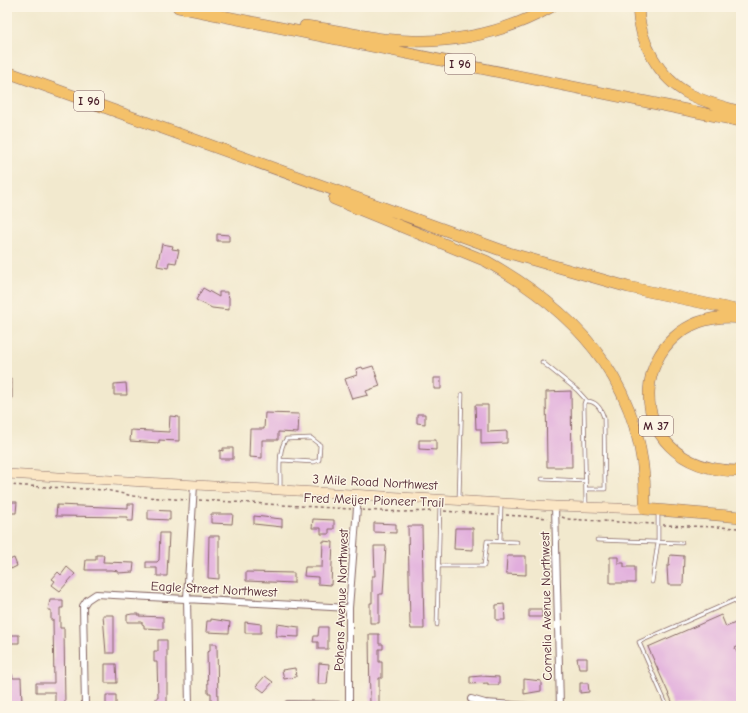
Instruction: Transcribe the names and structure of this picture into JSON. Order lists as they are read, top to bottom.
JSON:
{
  "streets": {
    "highway": ["I 96", "M 37", "3 Mile Road Northwest"],
    "street": ["Eagle Street Northwest", "Pohens Avenue Northwest", "Cornelia Avenue Northwest"],
    "path": ["Fred Meijer Pioneer Trail"]
  },
  "crossings": [
    ["3 Mile Road Northwest", "Pohens Avenue Northwest"],
    ["3 Mile Road Northwest", "Cornelia Avenue Northwest"],
    ["Fred Meijer Pioneer Trail", "Pohens Avenue Northwest"],
    ["Fred Meijer Pioneer Trail", "Cornelia Avenue Northwest"],
    ["Eagle Street Northwest", "Pohens Avenue Northwest"]
  ]
}
